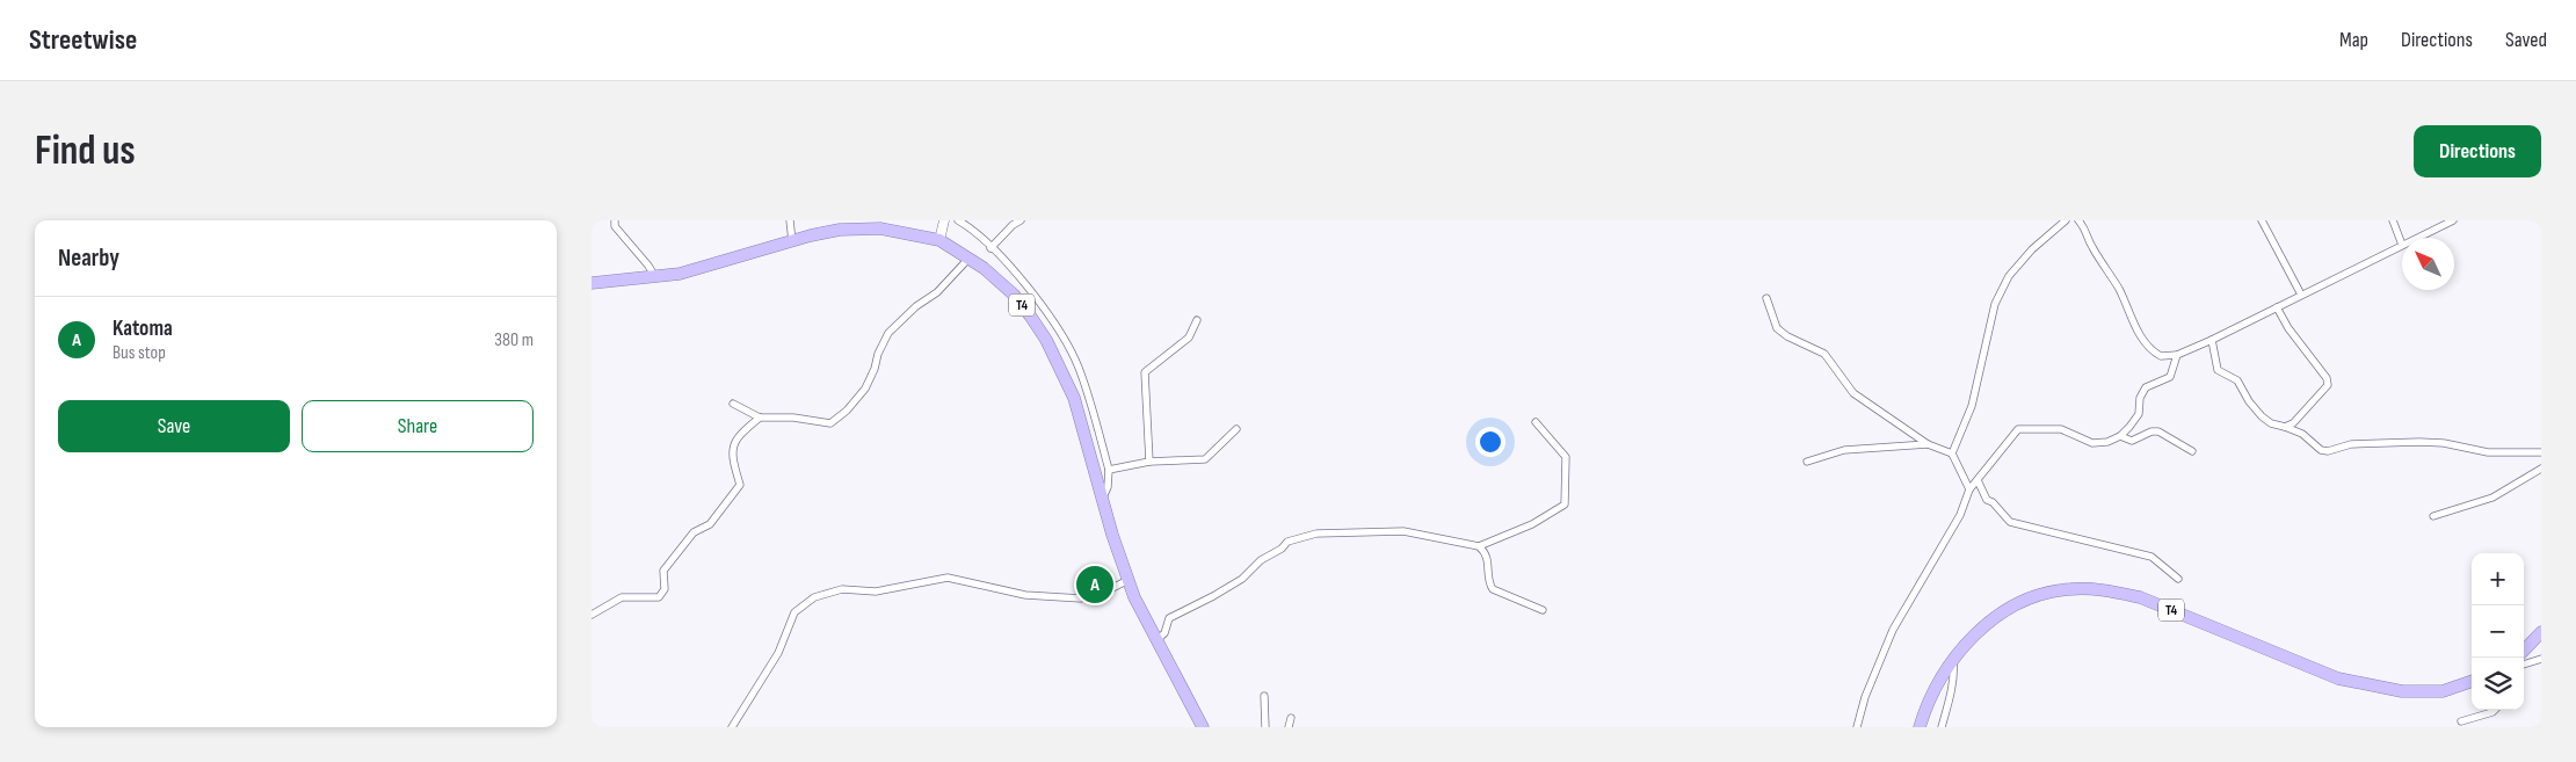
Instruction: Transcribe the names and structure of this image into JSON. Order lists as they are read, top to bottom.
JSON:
{
  "streets": {
    "highway": ["T4"]
  },
  "north": "top left",
  "page": {
    "header": "Streetwise",
    "nav": ["Map", "Directions", "Saved"],
    "buttons": [
      "Directions",
      ["Save", "Share"]
    ],
    "title": "Find us",
    "heading": "Nearby",
    "list": [
      {
        "mark": "A",
        "name": "Katoma",
        "note": "Bus stop",
        "value": "380 m"
      }
    ],
    "map_buttons": ["+", "−"],
    "pins": "A"
  }
}
